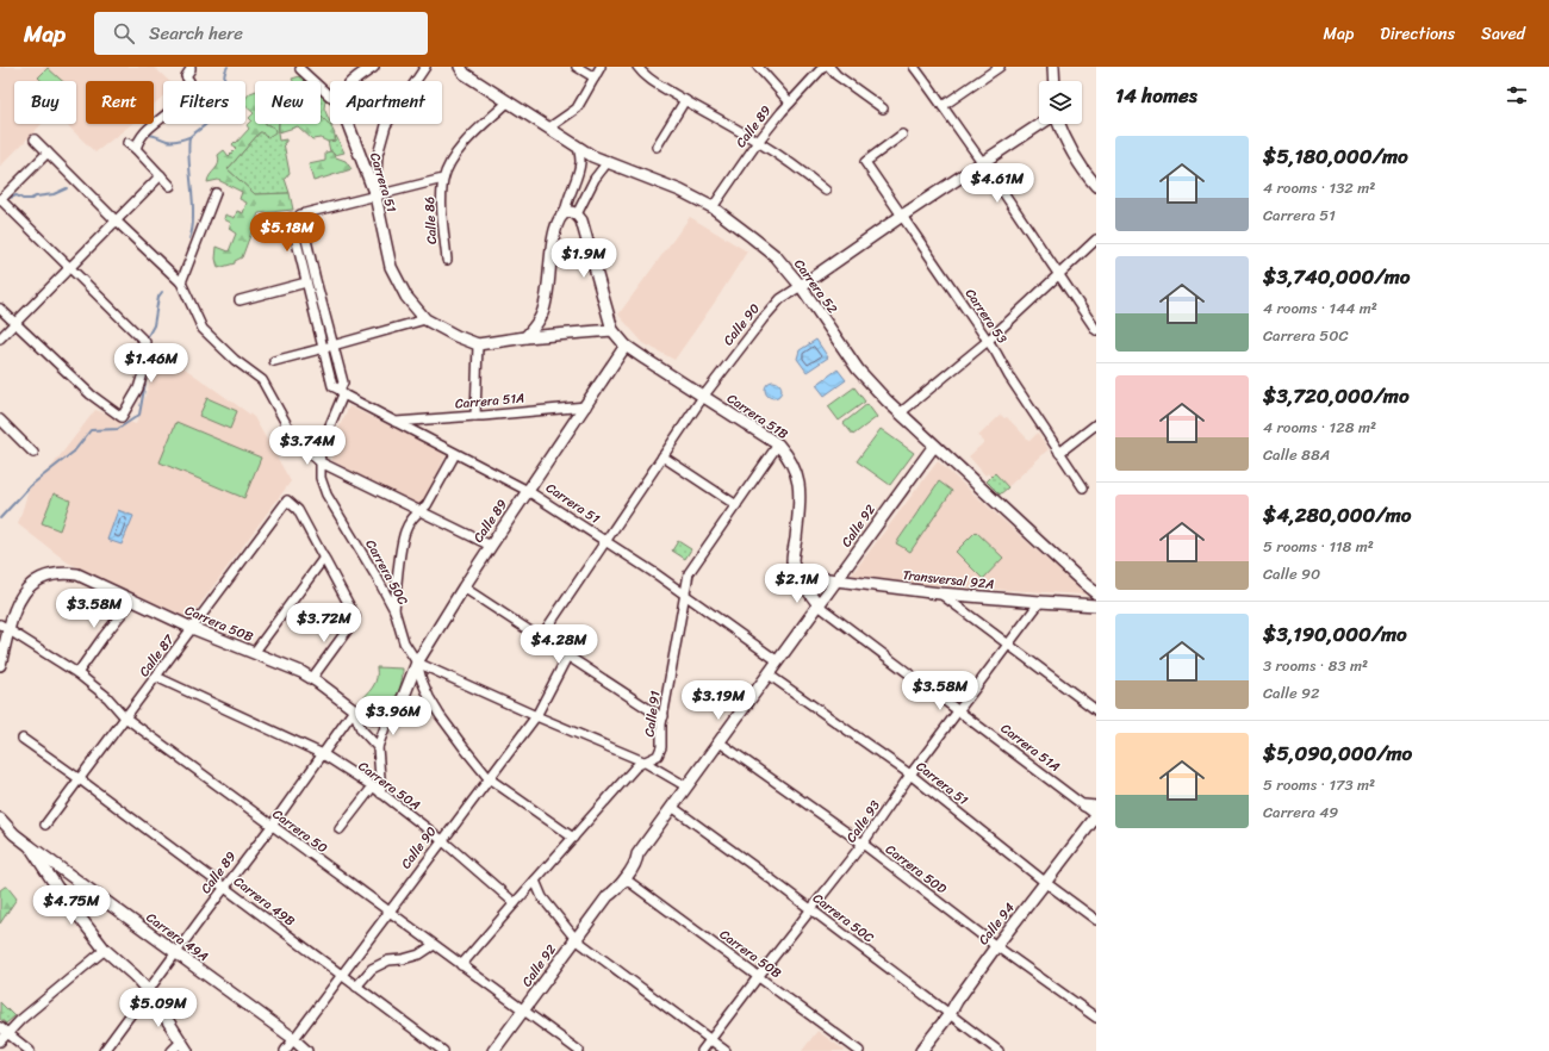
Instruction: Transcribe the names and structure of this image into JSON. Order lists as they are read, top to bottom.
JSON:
{
  "streets": {
    "street": [
      "Calle 89",
      "Carrera 51",
      "Calle 86",
      "Carrera 52",
      "Carrera 53",
      "Calle 90",
      "Carrera 51A",
      "Carrera 51B",
      "Calle 92",
      "Carrera 50C",
      "Transversal 92A",
      "Carrera 50B",
      "Calle 87",
      "Calle 91",
      "Carrera 50A",
      "Calle 93",
      "Carrera 50",
      "Carrera 50D",
      "Carrera 49B",
      "Calle 94",
      "Carrera 49A"
    ]
  },
  "crossings": [
    ["Calle 89", "Carrera 51"],
    ["Calle 89", "Carrera 52"],
    ["Calle 89", "Carrera 51A"],
    ["Calle 89", "Carrera 51B"],
    ["Calle 89", "Carrera 50C"],
    ["Calle 89", "Carrera 50B"],
    ["Calle 89", "Carrera 50A"],
    ["Calle 89", "Carrera 50"],
    ["Calle 89", "Carrera 49B"],
    ["Calle 89", "Carrera 49A"],
    ["Carrera 51", "Calle 86"],
    ["Carrera 51", "Calle 90"],
    ["Carrera 51", "Carrera 51A"],
    ["Carrera 51", "Calle 92"],
    ["Carrera 51", "Calle 91"],
    ["Carrera 51", "Calle 93"],
    ["Carrera 51", "Calle 94"],
    ["Calle 86", "Carrera 52"],
    ["Carrera 52", "Calle 90"],
    ["Carrera 52", "Calle 92"],
    ["Carrera 53", "Calle 90"],
    ["Calle 90", "Carrera 51B"],
    ["Calle 90", "Carrera 50A"],
    ["Calle 90", "Carrera 50"],
    ["Calle 90", "Carrera 49B"],
    ["Calle 90", "Carrera 49A"],
    ["Carrera 51A", "Carrera 51B"],
    ["Carrera 51A", "Calle 92"],
    ["Carrera 51A", "Transversal 92A"],
    ["Carrera 51A", "Calle 93"],
    ["Carrera 51A", "Calle 94"],
    ["Carrera 51B", "Transversal 92A"],
    ["Carrera 51B", "Calle 91"],
    ["Calle 92", "Carrera 50C"],
    ["Calle 92", "Transversal 92A"],
    ["Calle 92", "Carrera 50B"],
    ["Calle 92", "Carrera 50"],
    ["Calle 92", "Carrera 50D"],
    ["Carrera 50C", "Calle 93"],
    ["Carrera 50C", "Calle 94"],
    ["Transversal 92A", "Calle 93"],
    ["Carrera 50B", "Calle 87"],
    ["Carrera 50B", "Calle 93"],
    ["Carrera 50B", "Carrera 50"],
    ["Calle 87", "Carrera 50A"],
    ["Calle 87", "Carrera 50"],
    ["Calle 87", "Carrera 49B"],
    ["Calle 91", "Carrera 50A"],
    ["Calle 91", "Carrera 50"],
    ["Calle 93", "Carrera 50D"],
    ["Carrera 50D", "Calle 94"]
  ],
  "page": {
    "header": "Map",
    "search": "Search here",
    "nav": ["Map", "Directions", "Saved"],
    "heading": "14 homes",
    "chip": [
      "Buy",
      "Rent",
      "Filters",
      "New",
      "Apartment"
    ],
    "list": [
      {
        "name": "$5,180,000/mo",
        "note": "4 rooms · 132 m² · Carrera 51"
      },
      {
        "name": "$3,740,000/mo",
        "note": "4 rooms · 144 m² · Carrera 50C"
      },
      {
        "name": "$3,720,000/mo",
        "note": "4 rooms · 128 m² · Calle 88A"
      },
      {
        "name": "$4,280,000/mo",
        "note": "5 rooms · 118 m² · Calle 90"
      },
      {
        "name": "$3,190,000/mo",
        "note": "3 rooms · 83 m² · Calle 92"
      },
      {
        "name": "$5,090,000/mo",
        "note": "5 rooms · 173 m² · Carrera 49"
      }
    ],
    "price": [
      "$4.61M",
      "$5.18M",
      "$1.9M",
      "$1.46M",
      "$3.74M",
      "$2.1M",
      "$3.58M",
      "$3.72M",
      "$4.28M",
      "$3.58M",
      "$3.19M",
      "$3.96M",
      "$4.75M",
      "$5.09M"
    ]
  }
}
